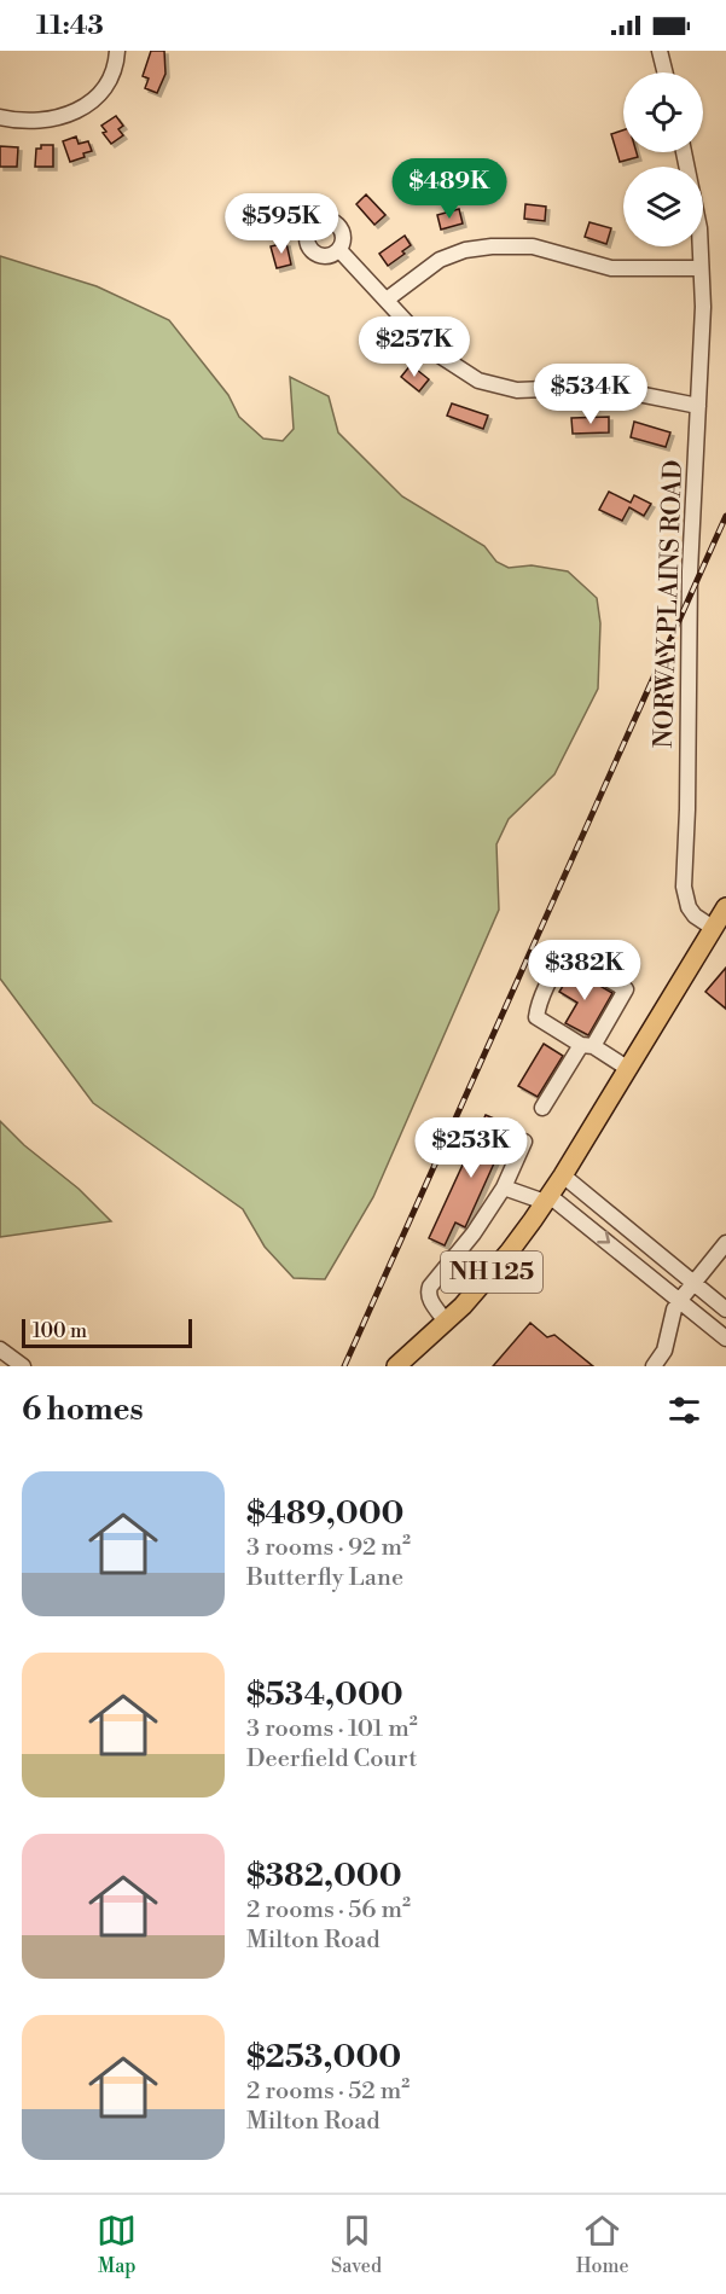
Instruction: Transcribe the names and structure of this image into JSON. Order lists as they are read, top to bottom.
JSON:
{
  "streets": {
    "main road": ["NH 125"],
    "street": ["NORWAY PLAINS ROAD"]
  },
  "crossings": [
    ["NORWAY PLAINS ROAD", "NH 125"]
  ],
  "scale_bar": "100 m",
  "page": {
    "status": "11:43",
    "price": [
      "$489K",
      "$595K",
      "$257K",
      "$534K",
      "$382K",
      "$253K"
    ],
    "scale": "100 m",
    "heading": "6 homes",
    "list": [
      {
        "name": "$489,000",
        "note": "3 rooms · 92 m² · Butterfly Lane"
      },
      {
        "name": "$534,000",
        "note": "3 rooms · 101 m² · Deerfield Court"
      },
      {
        "name": "$382,000",
        "note": "2 rooms · 56 m² · Milton Road"
      },
      {
        "name": "$253,000",
        "note": "2 rooms · 52 m² · Milton Road"
      }
    ],
    "tabs": ["Map", "Saved", "Home"]
  }
}
